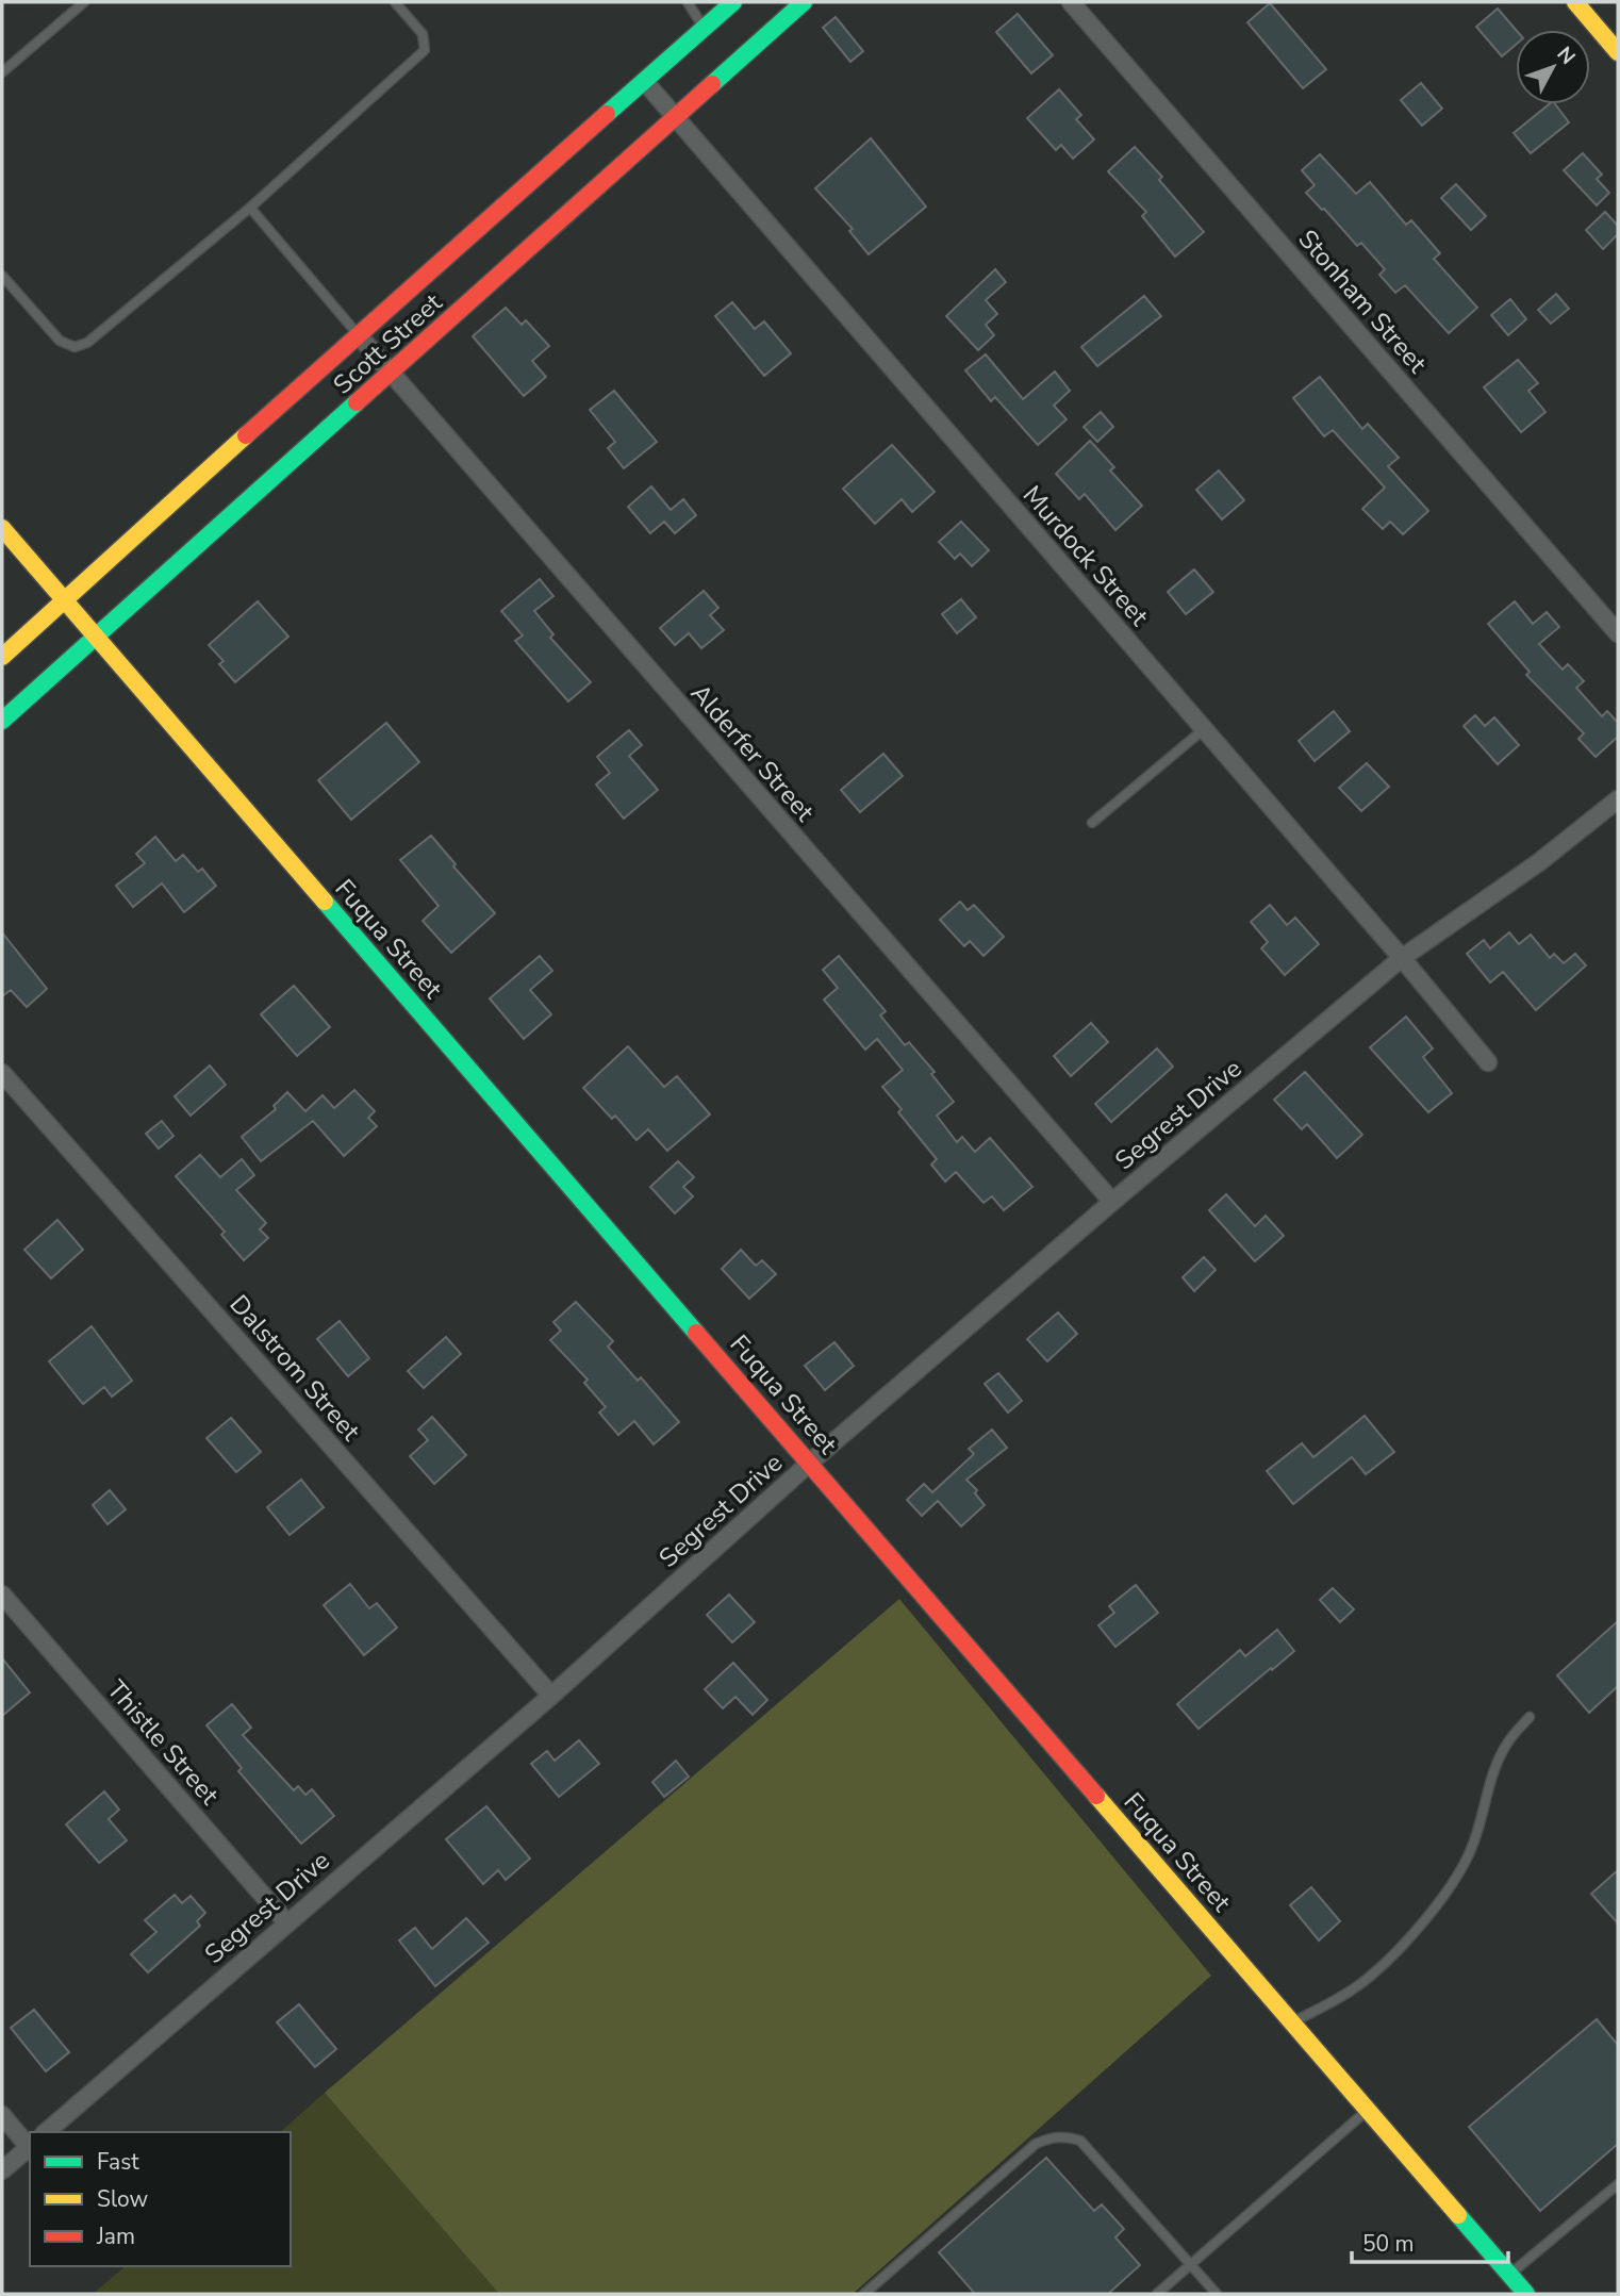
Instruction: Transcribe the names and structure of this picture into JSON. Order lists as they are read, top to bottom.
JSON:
{
  "streets": {
    "street": [
      "Stonham Street",
      "Scott Street",
      "Murdock Street",
      "Alderfer Street",
      "Fuqua Street",
      "Segrest Drive",
      "Dalstrom Street",
      "Thistle Street"
    ]
  },
  "crossings": [
    ["Scott Street", "Murdock Street"],
    ["Scott Street", "Alderfer Street"],
    ["Scott Street", "Fuqua Street"],
    ["Murdock Street", "Segrest Drive"],
    ["Alderfer Street", "Segrest Drive"],
    ["Fuqua Street", "Segrest Drive"],
    ["Segrest Drive", "Dalstrom Street"],
    ["Segrest Drive", "Thistle Street"]
  ],
  "legend": ["Fast", "Slow", "Jam"],
  "scale_bar": "50 m",
  "north": "top right"
}
